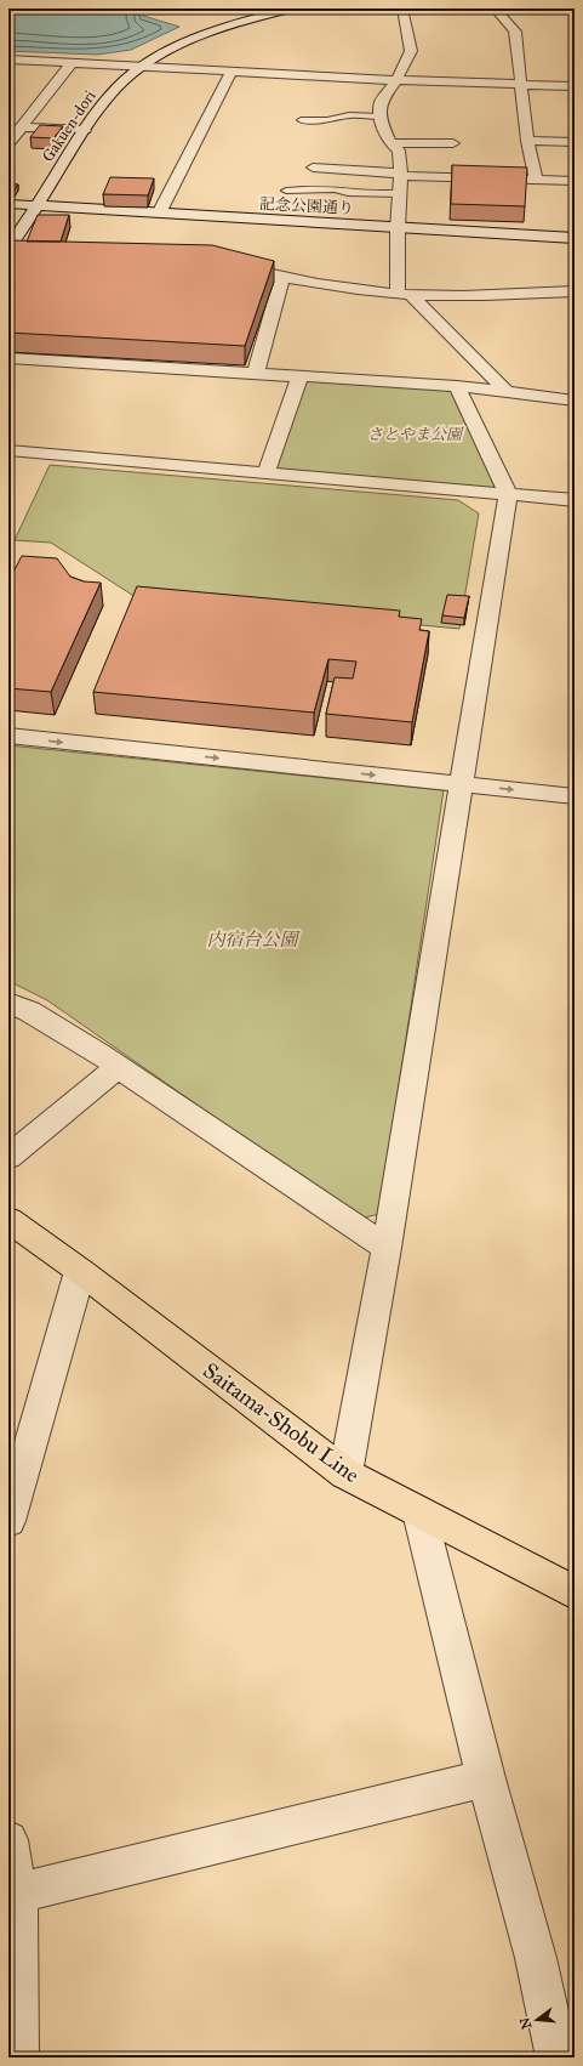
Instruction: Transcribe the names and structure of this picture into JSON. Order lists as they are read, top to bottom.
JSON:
{
  "streets": {
    "main road": ["Saitama-Shobu Line"],
    "street": ["Gakuen-dori", "記念公園通り"]
  },
  "crossings": [
    ["Gakuen-dori", "記念公園通り"]
  ],
  "parks": ["さとやま公園", "内宿台公園"],
  "north": "left"
}
